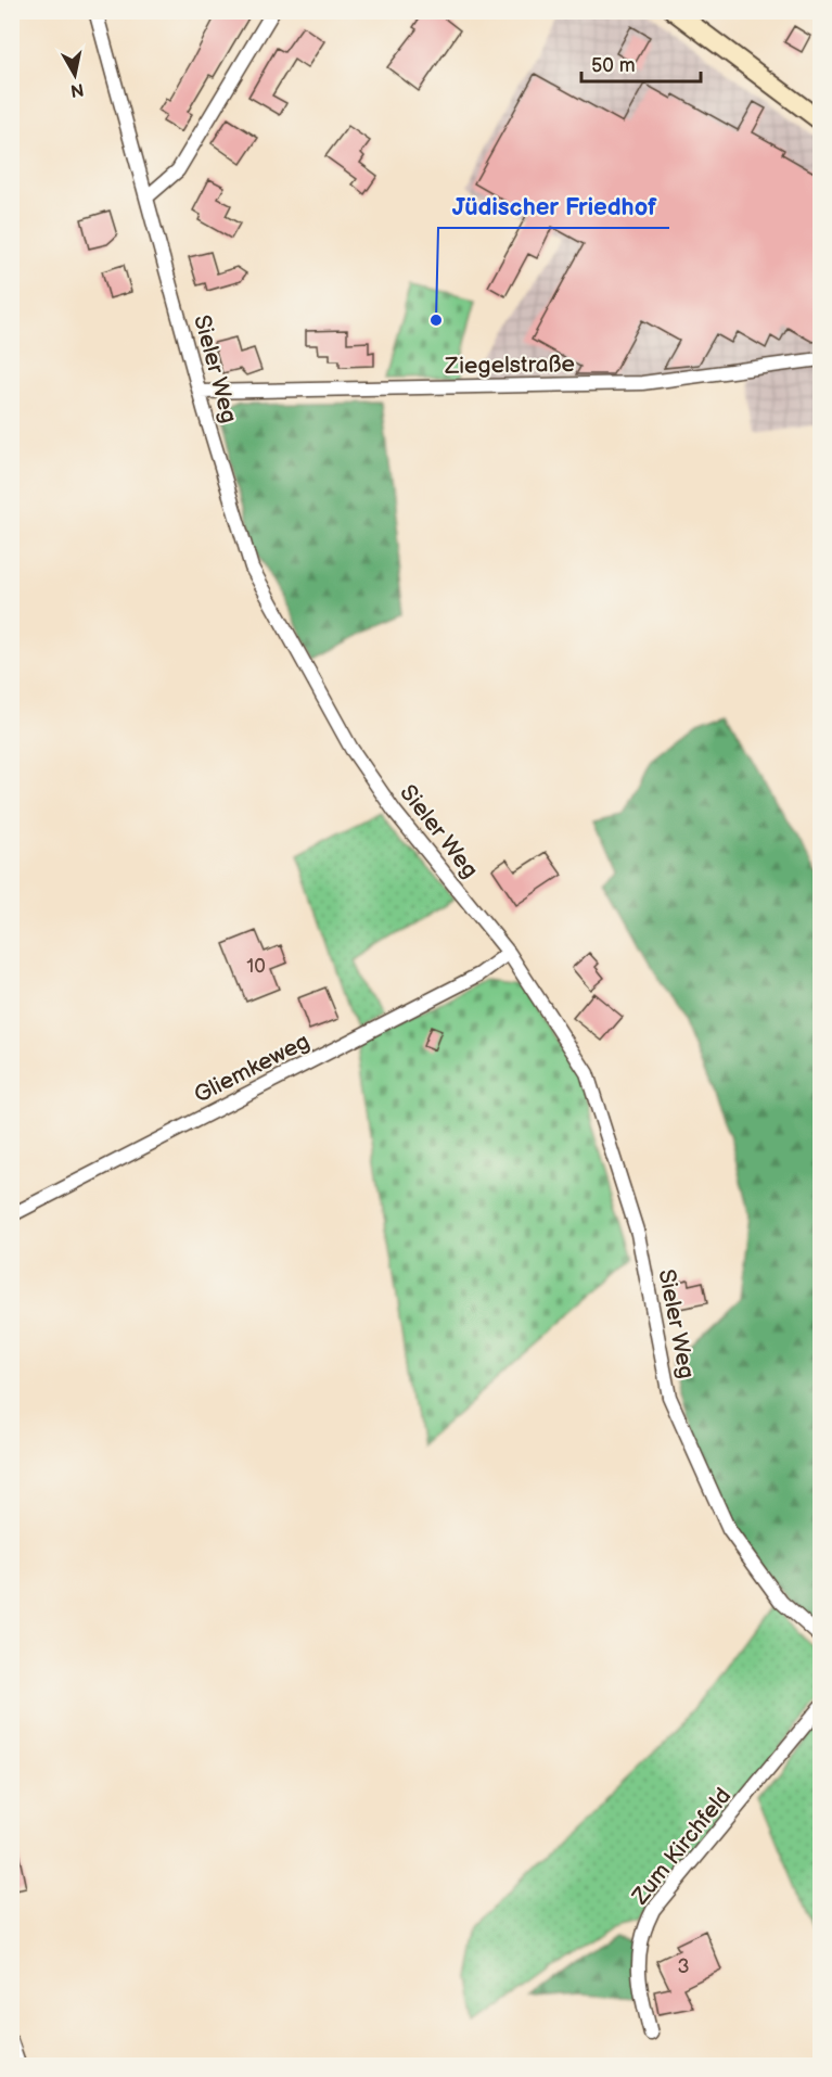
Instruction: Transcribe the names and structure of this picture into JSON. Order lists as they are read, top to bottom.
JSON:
{
  "streets": {
    "street": [
      "Ziegelstraße",
      "Sieler Weg",
      "Gliemkeweg",
      "Zum Kirchfeld"
    ]
  },
  "crossings": [
    ["Ziegelstraße", "Sieler Weg"],
    ["Sieler Weg", "Gliemkeweg"]
  ],
  "places": ["Jüdischer Friedhof"],
  "house_numbers": ["10", "3"],
  "scale_bar": "50 m",
  "north": "bottom"
}
